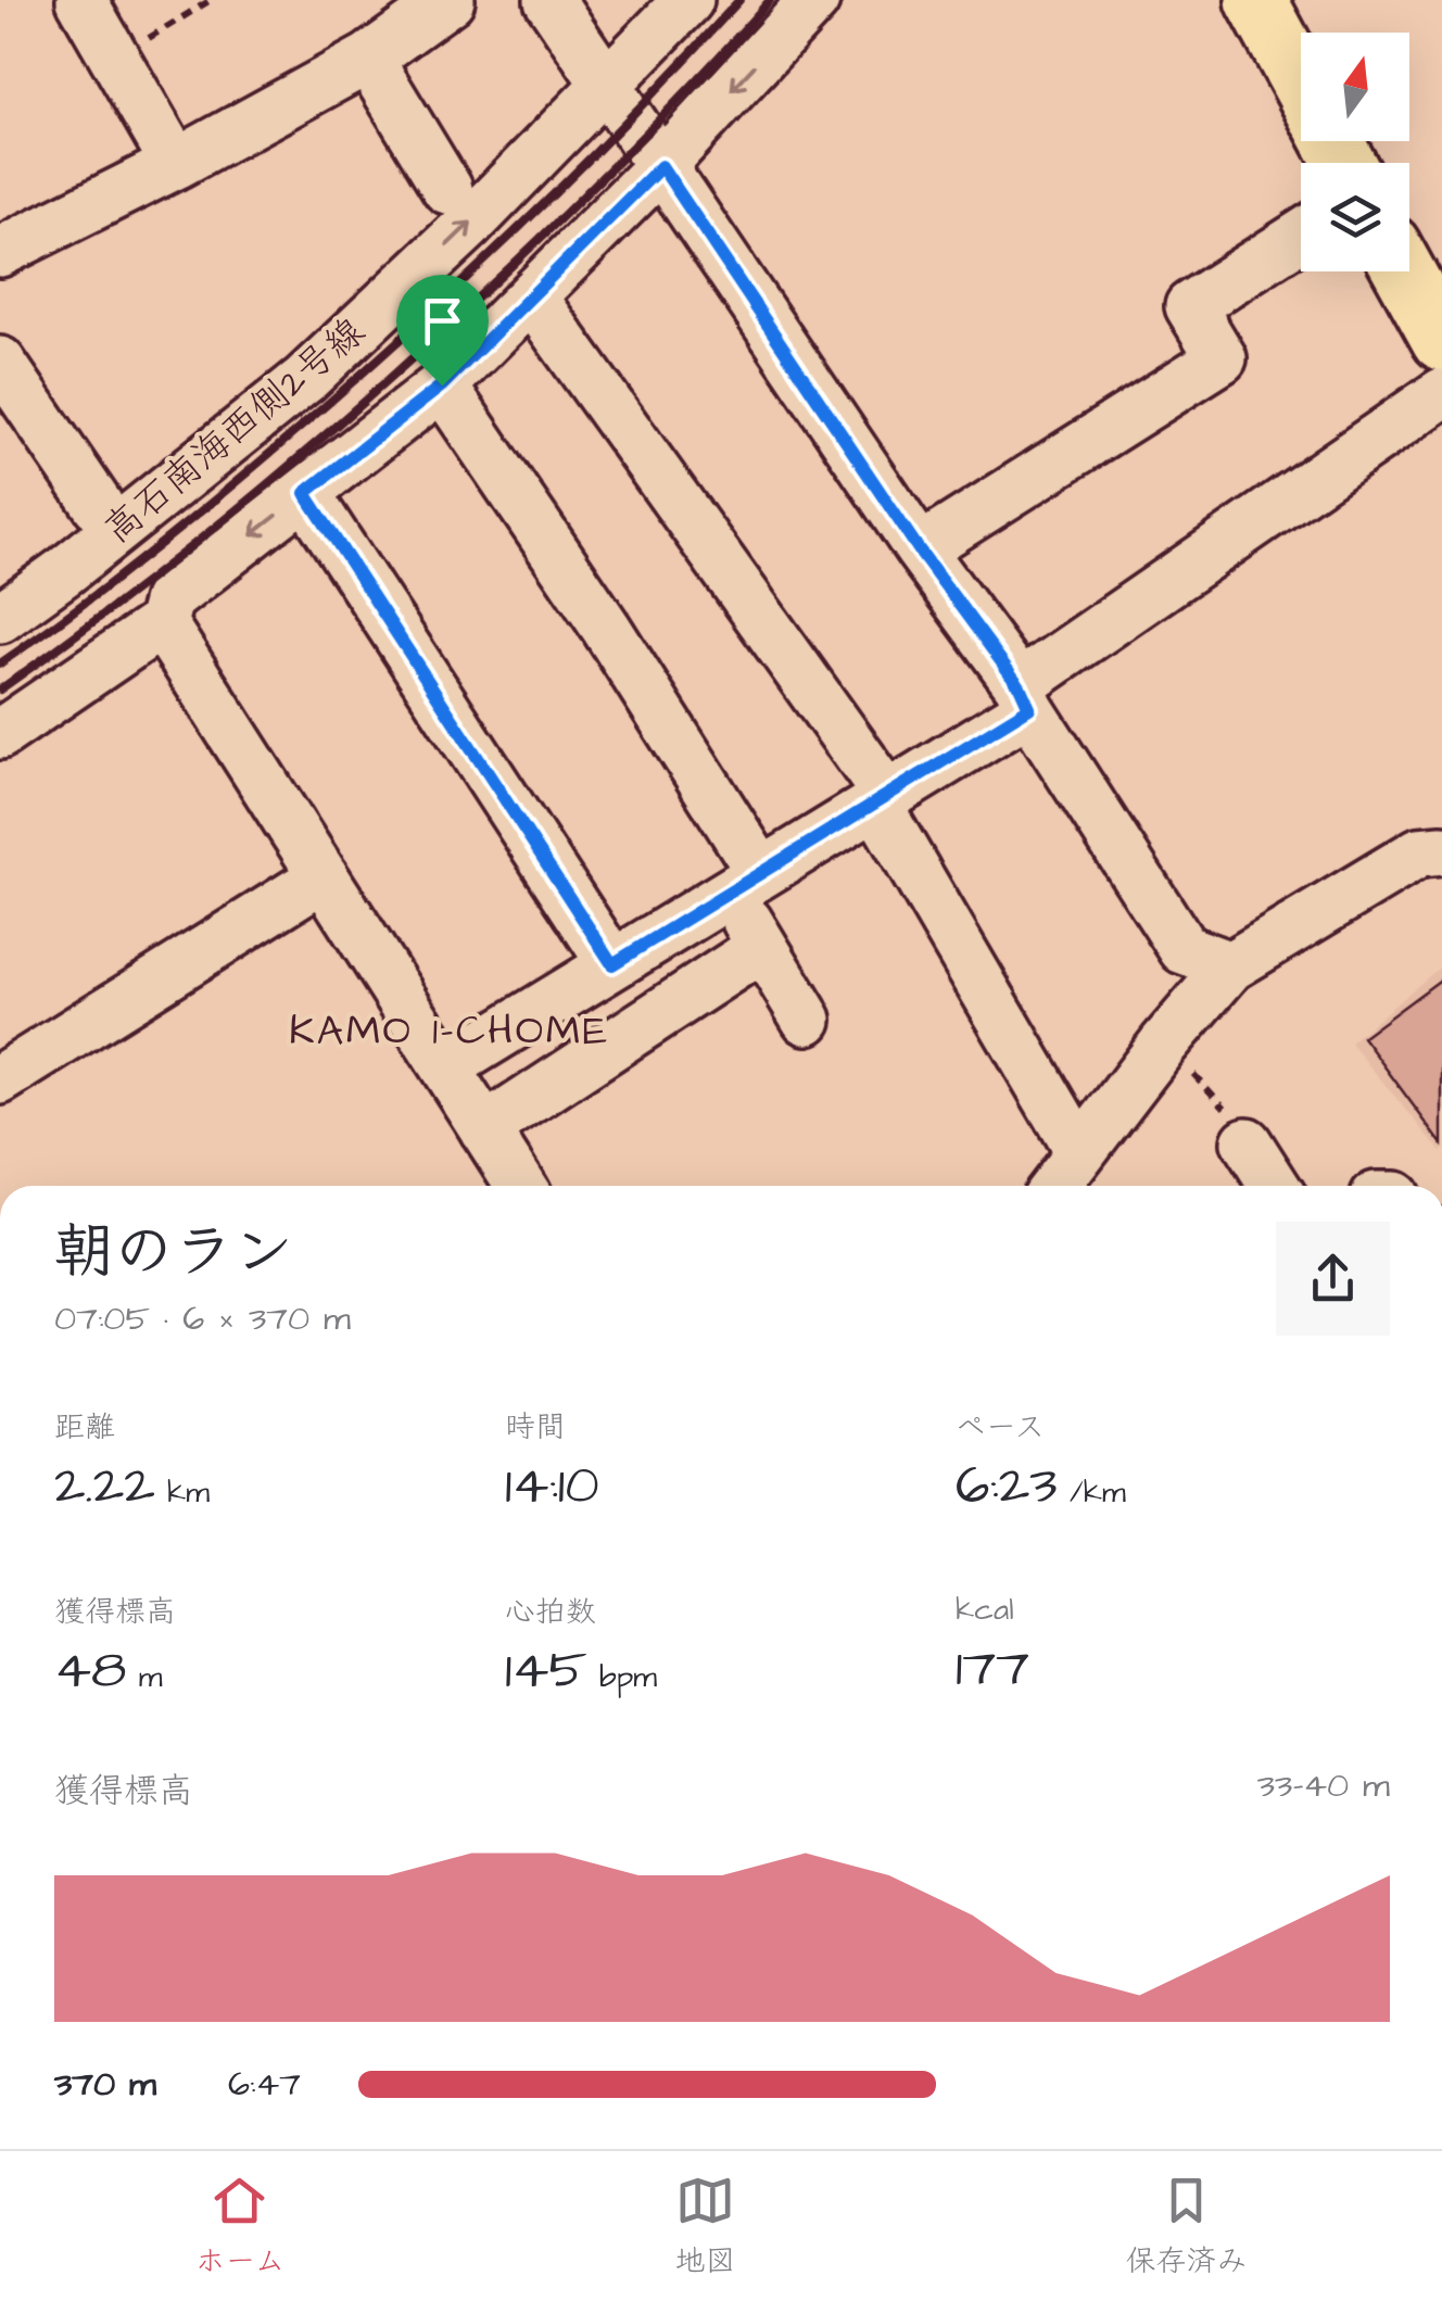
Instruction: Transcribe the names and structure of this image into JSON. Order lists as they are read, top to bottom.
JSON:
{
  "streets": {
    "street": ["高石南海西側2号線"]
  },
  "districts": ["KAMO 1-CHOME"],
  "north": "top",
  "page": {
    "heading": ["朝のラン", "07:05 · 6 × 370 m"],
    "stats": [
      ["距離", "2.22 km"],
      ["時間", "14:10"],
      ["ペース", "6:23 /km"],
      ["獲得標高", "48 m"],
      ["心拍数", "145 bpm"],
      ["kcal", "177"]
    ],
    "chart": ["獲得標高", "33–40 m"],
    "list": [
      {
        "name": "370 m",
        "note": "6:47"
      }
    ],
    "tabs": ["ホーム", "地図", "保存済み"]
  }
}
